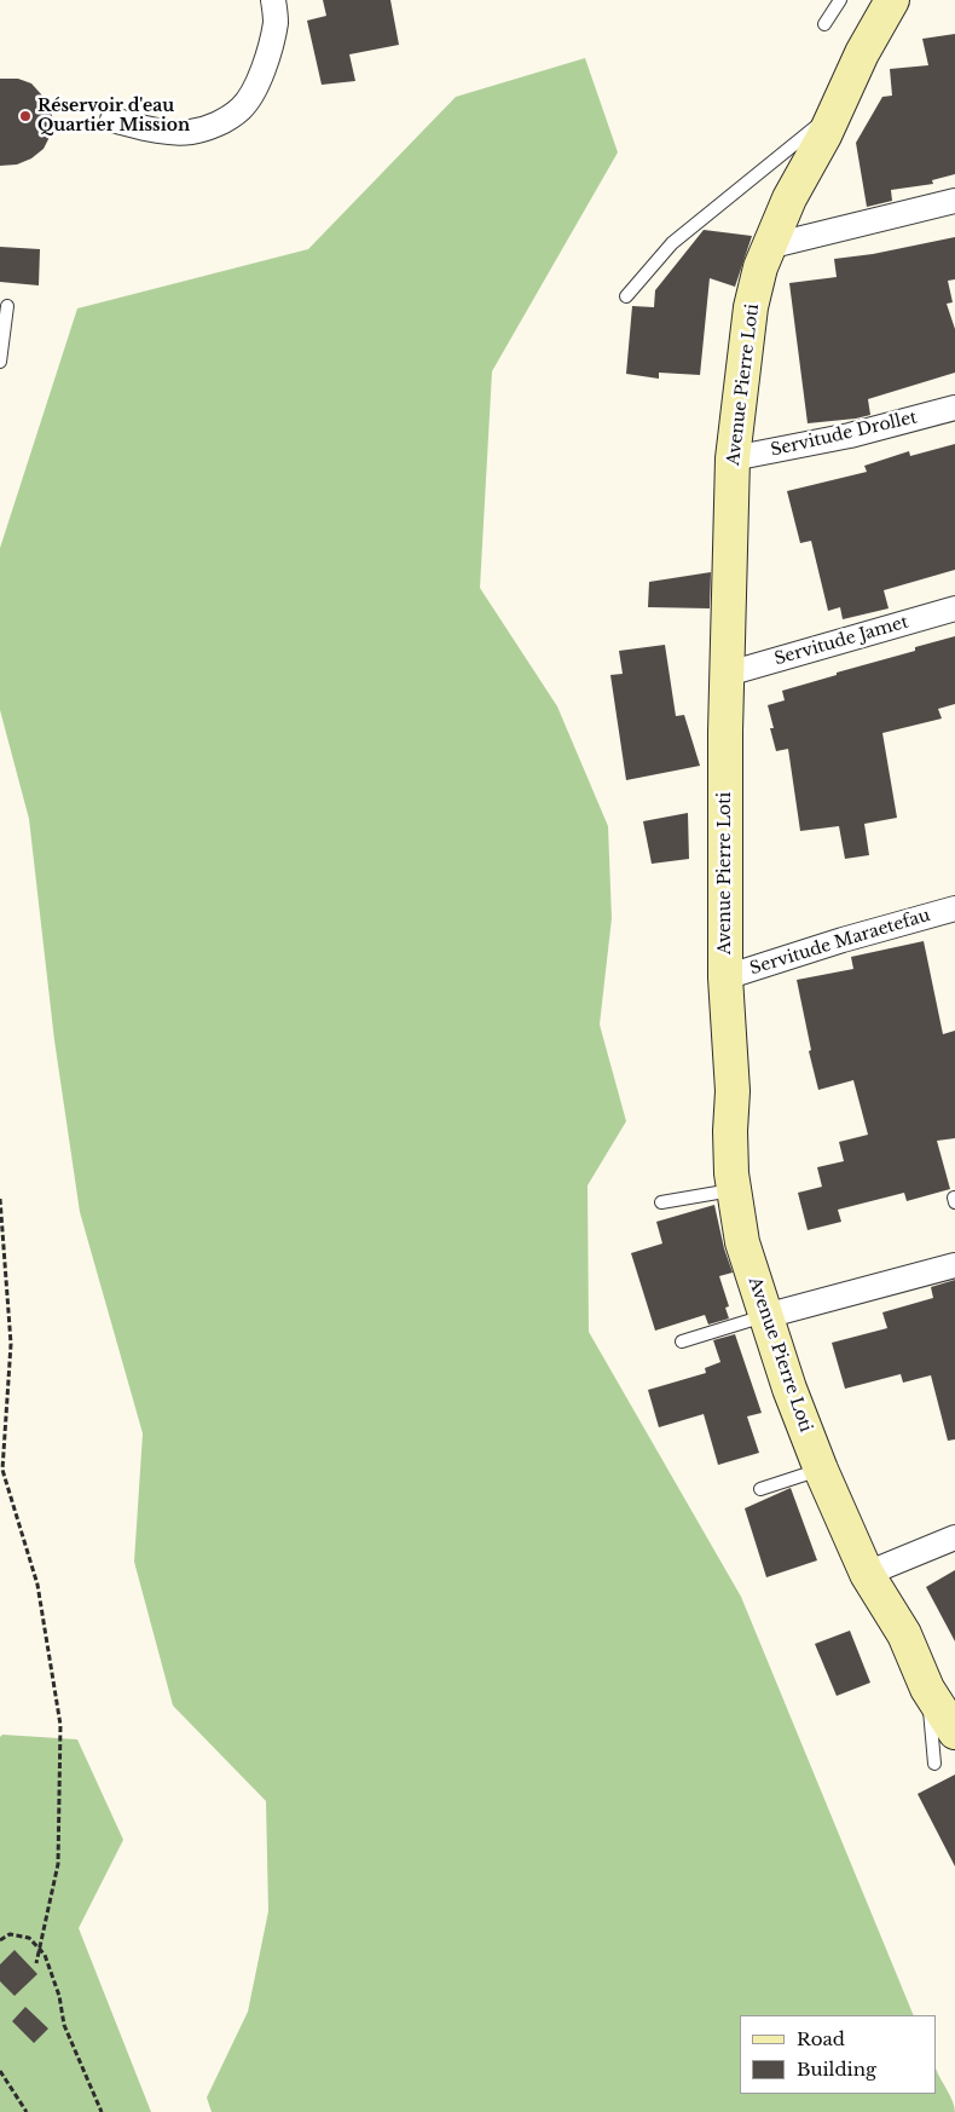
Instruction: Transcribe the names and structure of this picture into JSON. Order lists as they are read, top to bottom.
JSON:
{
  "streets": {
    "main road": ["Avenue Pierre Loti"],
    "street": ["Servitude Drollet", "Servitude Jamet", "Servitude Maraetefau"]
  },
  "crossings": [
    ["Avenue Pierre Loti", "Servitude Drollet"],
    ["Avenue Pierre Loti", "Servitude Jamet"],
    ["Avenue Pierre Loti", "Servitude Maraetefau"]
  ],
  "places": ["Réservoir d'eau Quartier Mission"],
  "legend": ["Road", "Building"]
}
